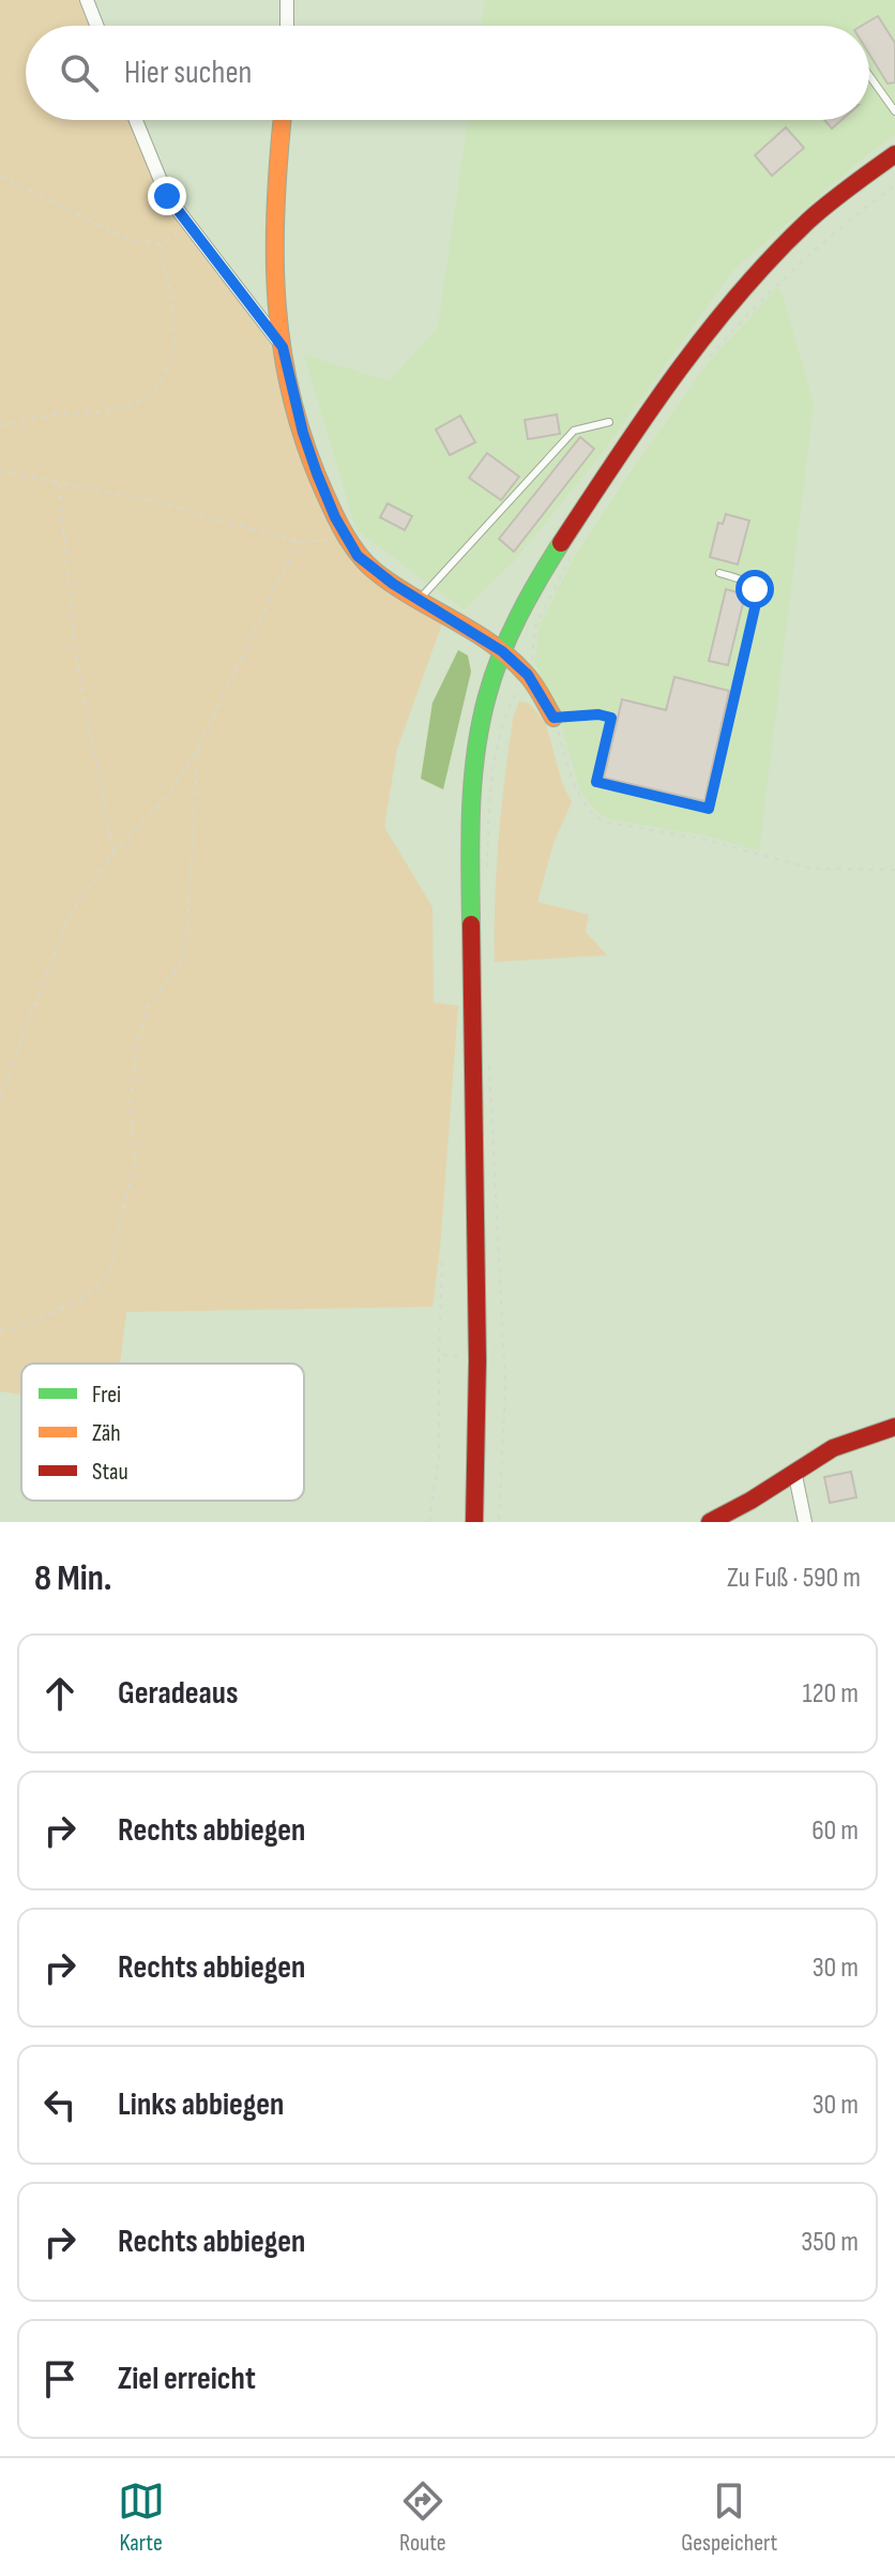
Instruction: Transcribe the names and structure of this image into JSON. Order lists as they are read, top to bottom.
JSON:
{
  "legend": ["Frei", "Zäh", "Stau"],
  "page": {
    "search": "Hier suchen",
    "heading": ["8 Min.", "Zu Fuß · 590 m"],
    "list": [
      ["Geradeaus", "120 m"],
      ["Rechts abbiegen", "60 m"],
      ["Rechts abbiegen", "30 m"],
      ["Links abbiegen", "30 m"],
      ["Rechts abbiegen", "350 m"],
      "Ziel erreicht"
    ],
    "nav": ["Karte", "Route", "Gespeichert"]
  }
}
